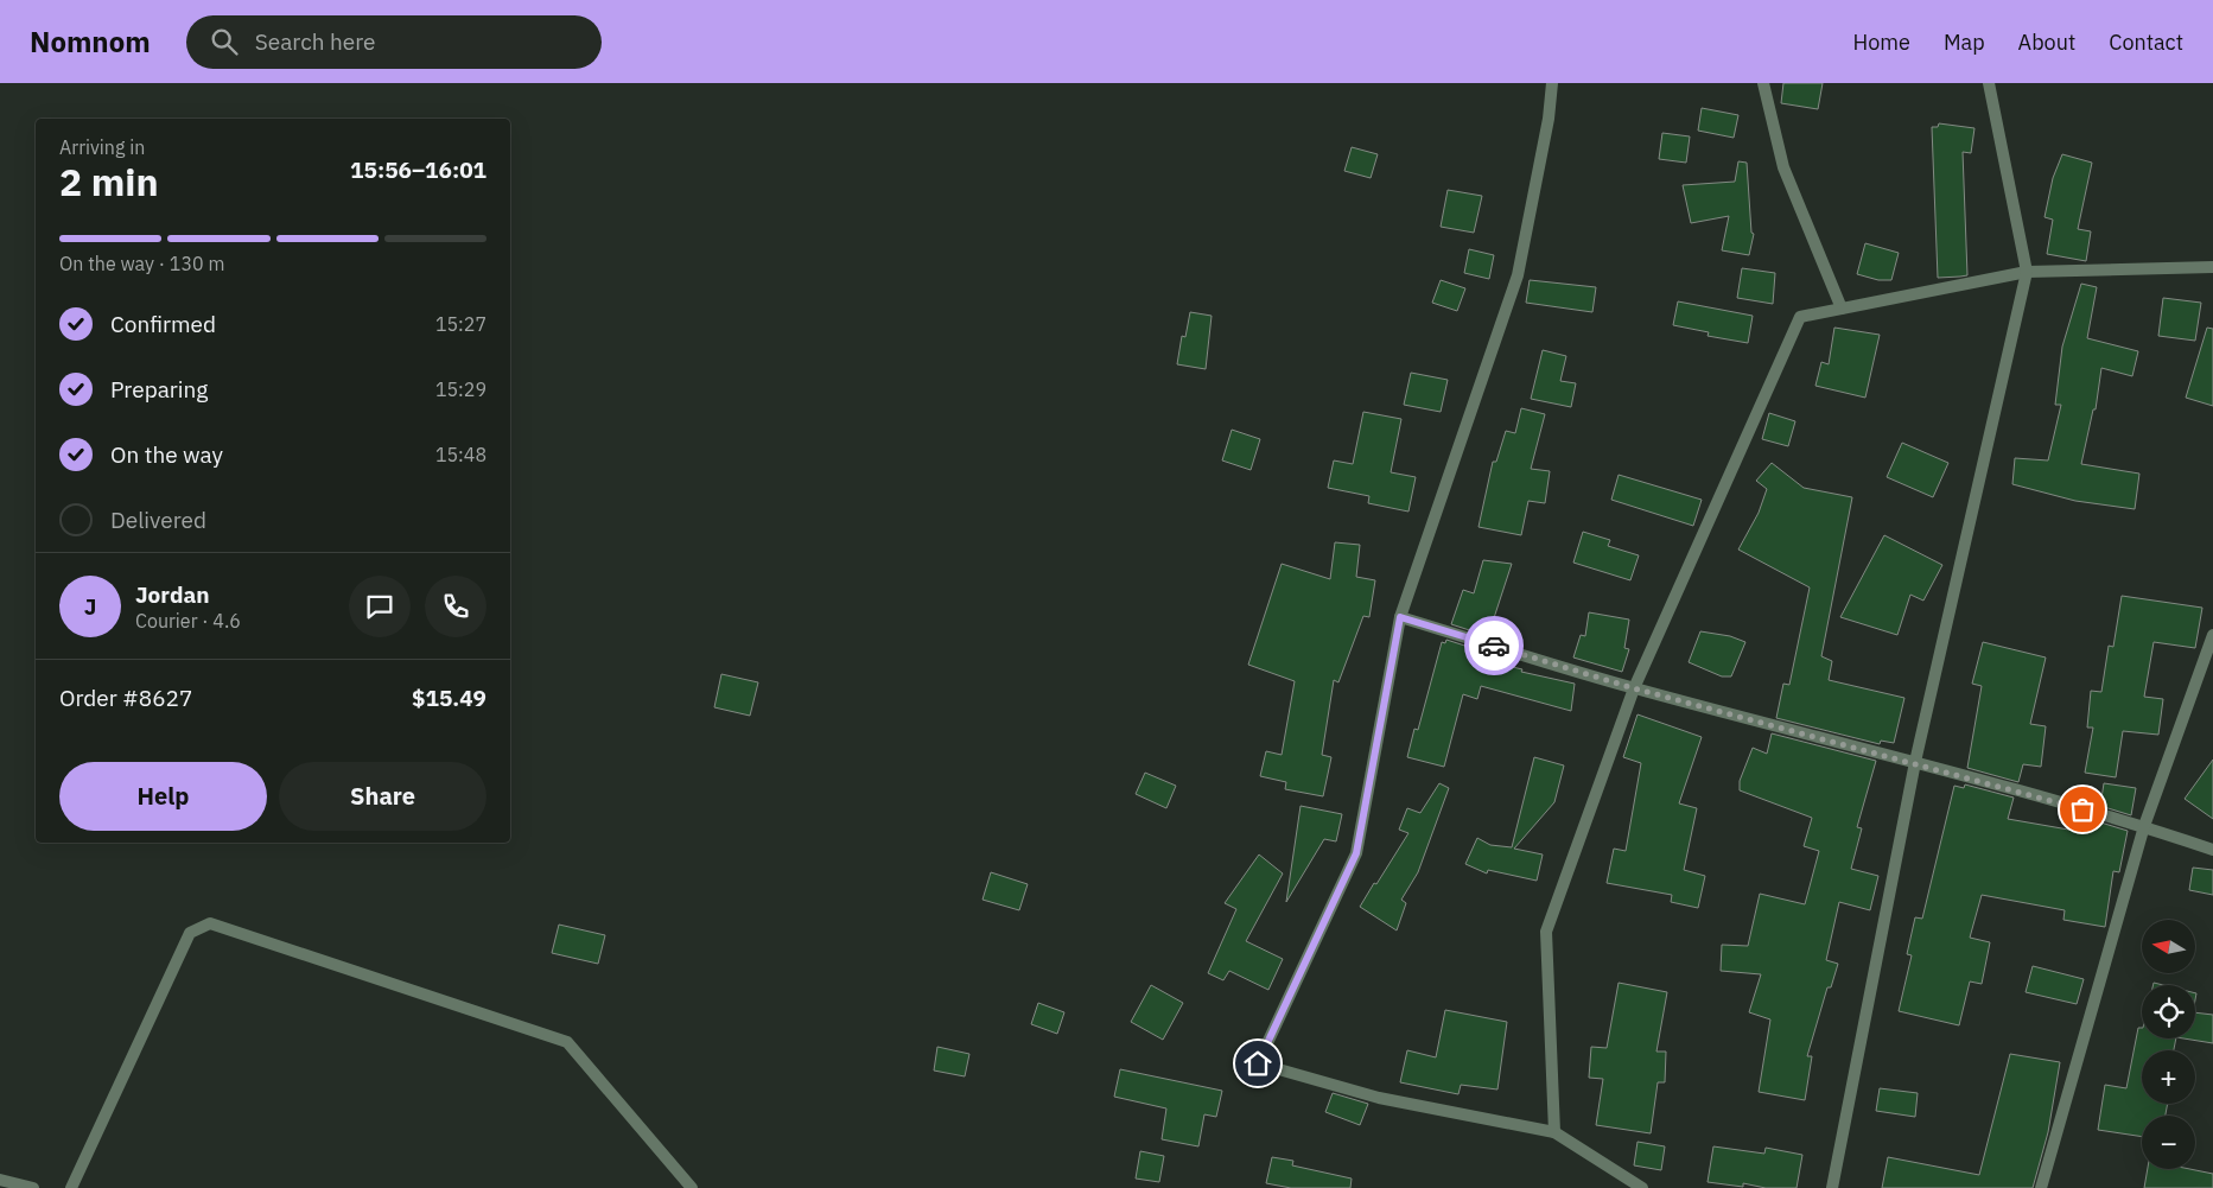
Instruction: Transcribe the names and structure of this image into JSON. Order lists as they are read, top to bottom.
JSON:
{
  "north": "left",
  "page": {
    "header": "Nomnom",
    "search": "Search here",
    "nav": [
      "Home",
      "Map",
      "About",
      "Contact"
    ],
    "heading": ["2 min", "Arriving in", "15:56–16:01"],
    "panel": [
      "Jordan",
      "Courier · 4.6",
      "Order #8627",
      "$15.49"
    ],
    "bar": "On the way · 130 m",
    "list": [
      ["Confirmed", "15:27"],
      ["Preparing", "15:29"],
      ["On the way", "15:48"],
      "Delivered"
    ],
    "round": "J",
    "buttons": ["Help", "Share"],
    "map_buttons": ["+", "−"]
  }
}
